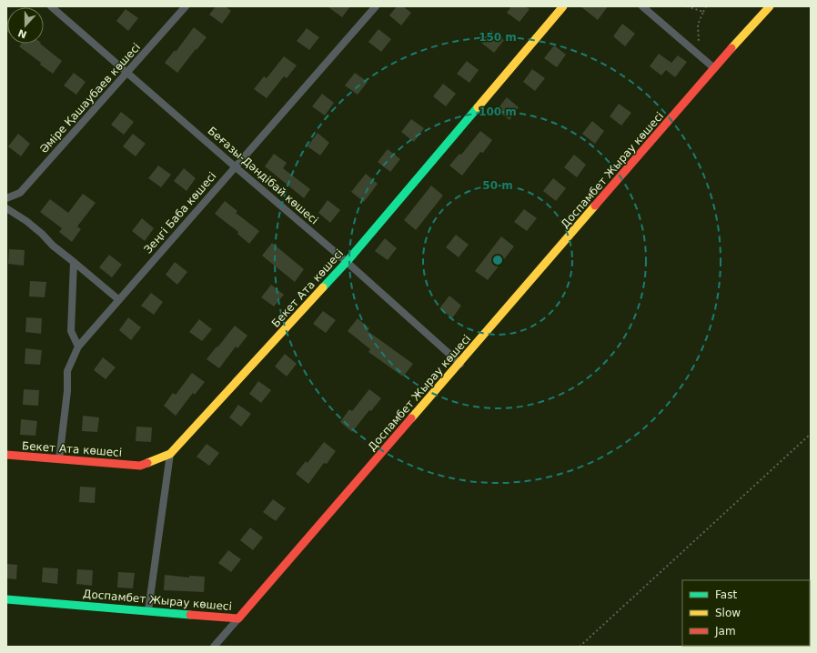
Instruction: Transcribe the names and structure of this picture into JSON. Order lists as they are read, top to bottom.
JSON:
{
  "streets": {
    "street": [
      "Әміре Қашаубаев көшесі",
      "Доспамбет Жырау көшесі",
      "Беғазы-Дәндібай көшесі",
      "Зеңгі Баба көшесі",
      "Бекет Ата көшесі"
    ]
  },
  "crossings": [
    ["Әміре Қашаубаев көшесі", "Беғазы-Дәндібай көшесі"],
    ["Доспамбет Жырау көшесі", "Беғазы-Дәндібай көшесі"],
    ["Беғазы-Дәндібай көшесі", "Зеңгі Баба көшесі"],
    ["Беғазы-Дәндібай көшесі", "Бекет Ата көшесі"],
    ["Зеңгі Баба көшесі", "Бекет Ата көшесі"]
  ],
  "legend": ["Fast", "Slow", "Jam"],
  "north": "bottom",
  "rings": ["150 m", "100 m", "50 m"]
}
